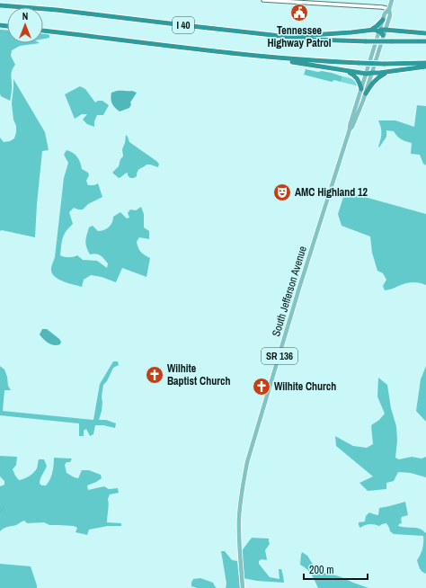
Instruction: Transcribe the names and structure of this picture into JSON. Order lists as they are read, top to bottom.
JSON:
{
  "streets": {
    "highway": ["I 40"],
    "main road": ["South Jefferson Avenue", "SR 136"]
  },
  "places": {
    "public building": ["Tennessee Highway Patrol"],
    "theatre": ["AMC Highland 12"],
    "church": ["Wilhite Baptist Church", "Wilhite Church"]
  },
  "scale_bar": "200 m",
  "north": "top"
}
